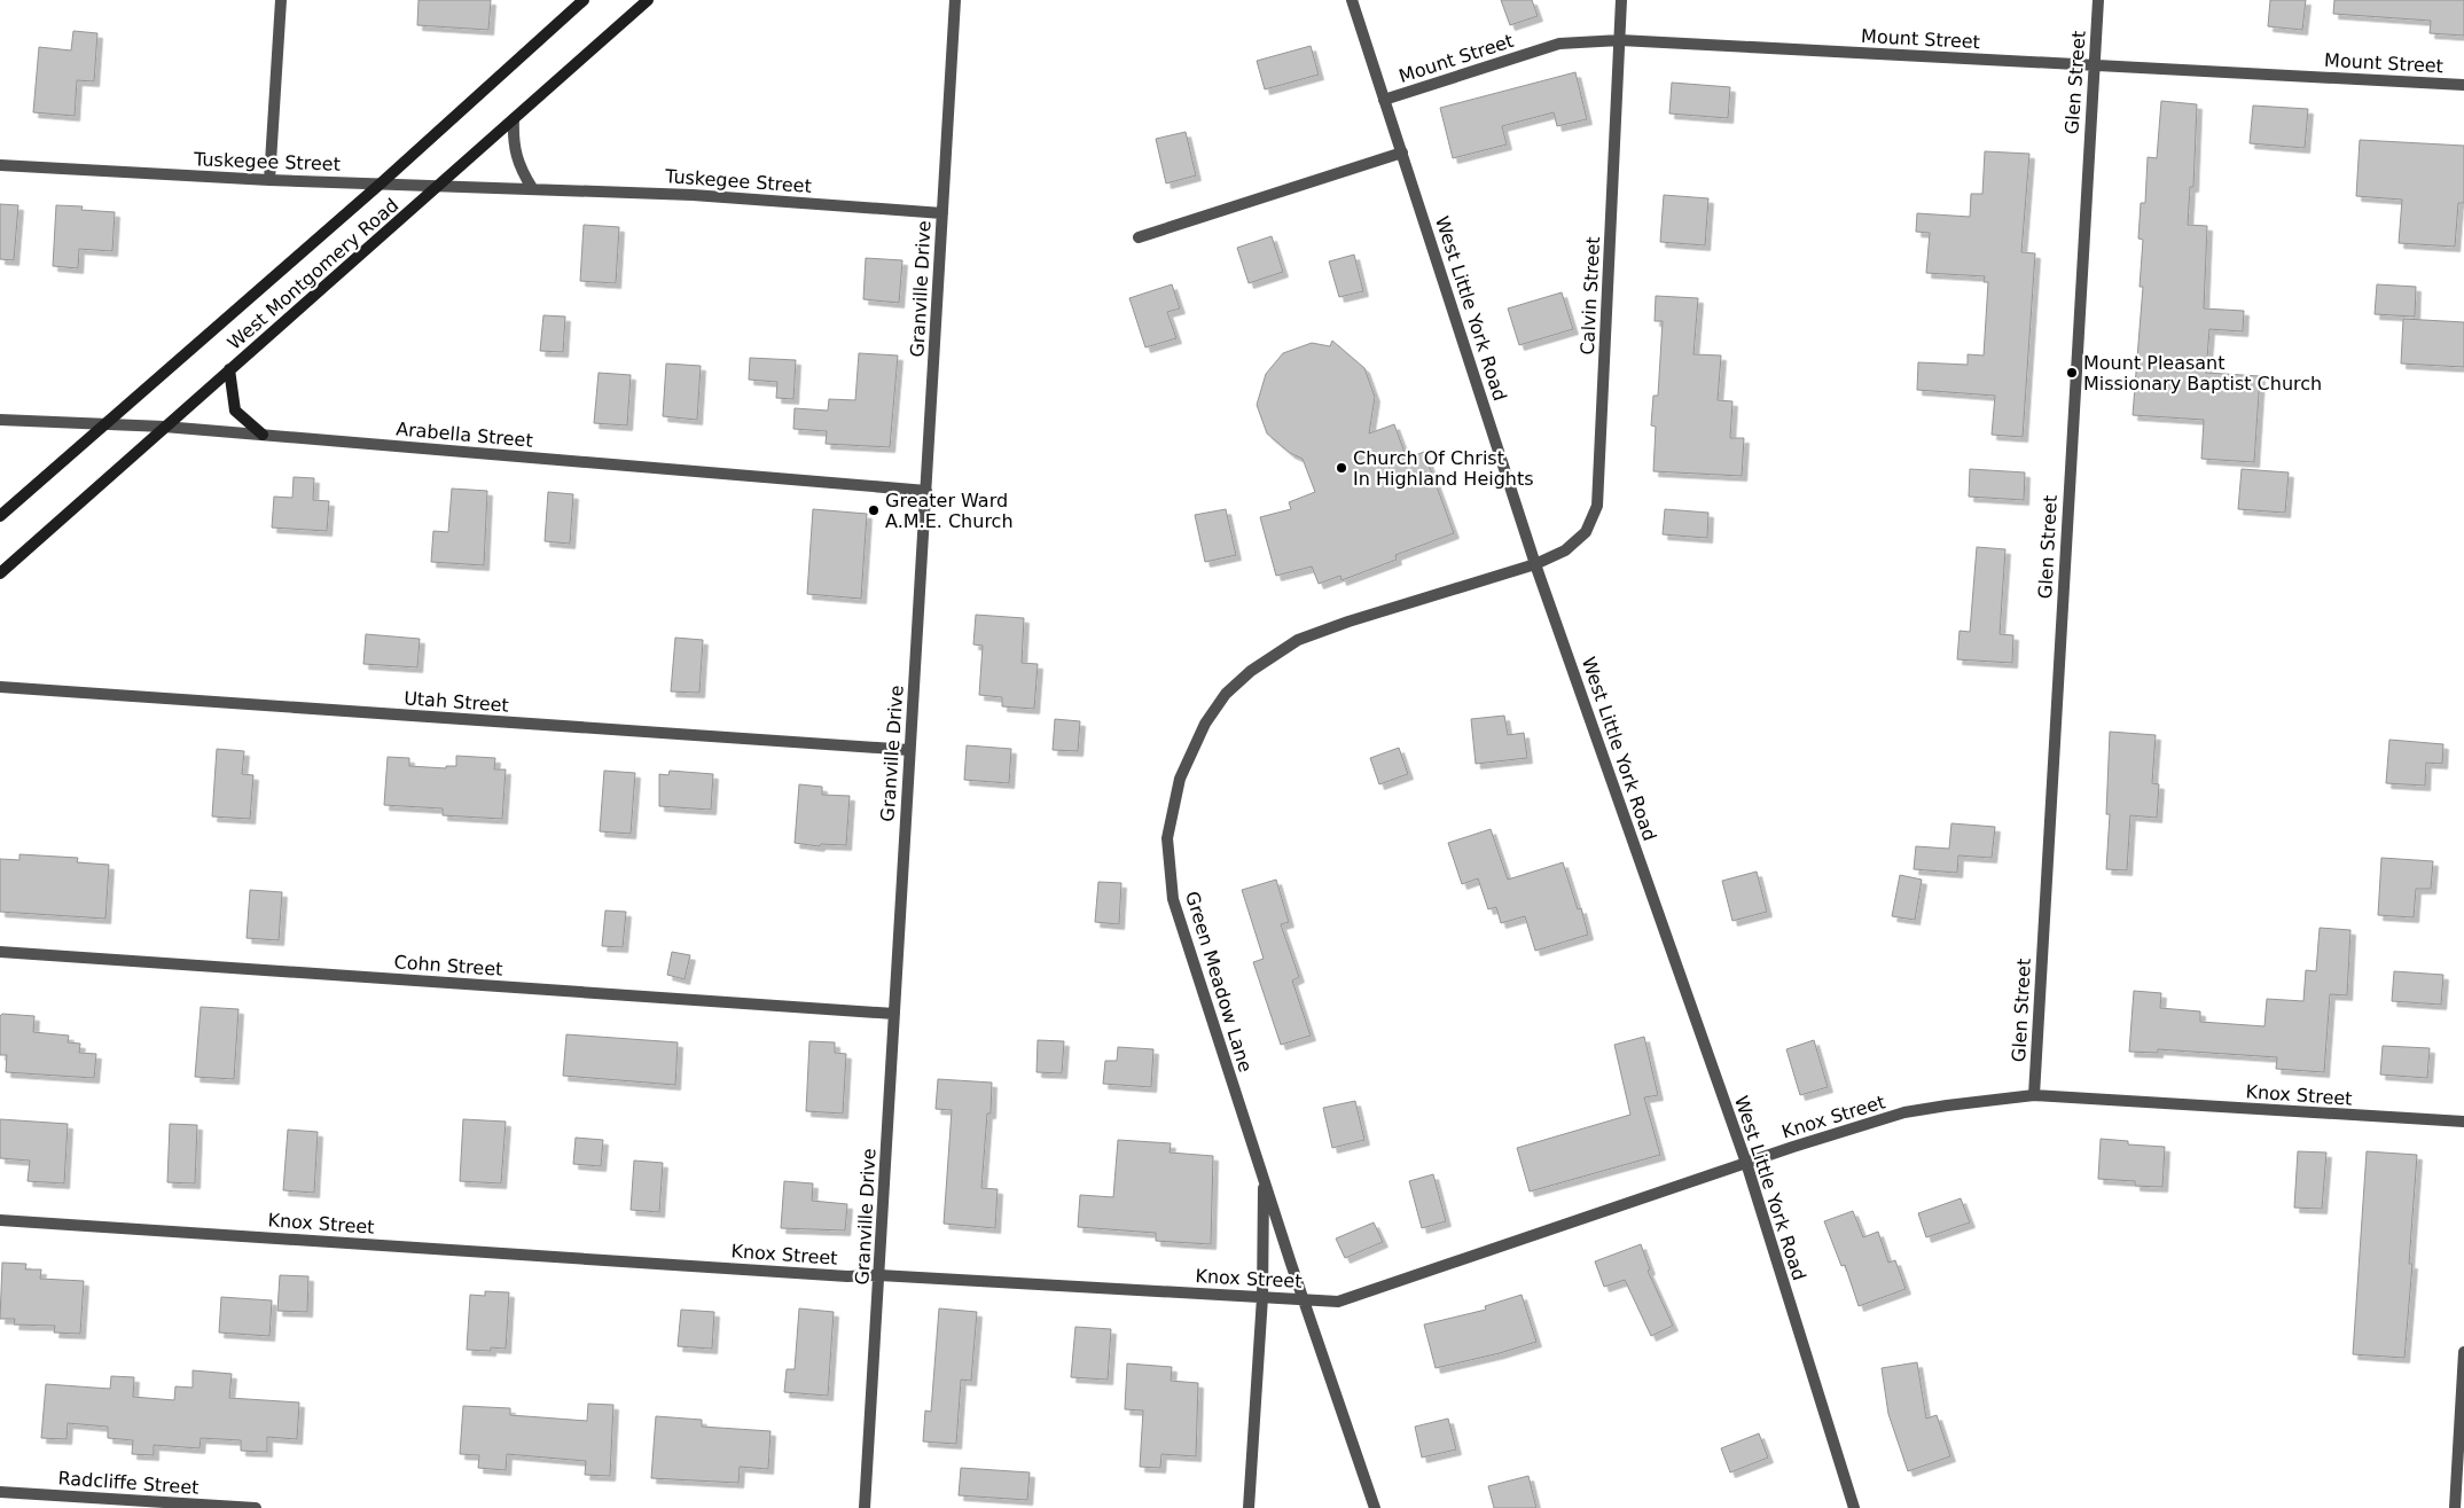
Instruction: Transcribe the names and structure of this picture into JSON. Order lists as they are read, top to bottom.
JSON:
{
  "streets": {
    "main road": ["West Montgomery Road"],
    "street": [
      "Mount Street",
      "Glen Street",
      "Tuskegee Street",
      "Granville Drive",
      "Calvin Street",
      "West Little York Road",
      "Arabella Street",
      "Utah Street",
      "Cohn Street",
      "Green Meadow Lane",
      "Knox Street",
      "Radcliffe Street"
    ]
  },
  "crossings": [
    ["Mount Street", "Glen Street"],
    ["Mount Street", "Calvin Street"],
    ["Mount Street", "West Little York Road"],
    ["Glen Street", "Knox Street"],
    ["Tuskegee Street", "West Montgomery Road"],
    ["Tuskegee Street", "Granville Drive"],
    ["West Montgomery Road", "Arabella Street"],
    ["Granville Drive", "Arabella Street"],
    ["Granville Drive", "Utah Street"],
    ["Granville Drive", "Cohn Street"],
    ["Granville Drive", "Knox Street"],
    ["Calvin Street", "West Little York Road"],
    ["Calvin Street", "Green Meadow Lane"],
    ["West Little York Road", "Green Meadow Lane"],
    ["West Little York Road", "Knox Street"],
    ["Green Meadow Lane", "Knox Street"]
  ],
  "places": ["Mount Pleasant Missionary Baptist Church", "Church Of Christ In Highland Heights", "Greater Ward A.M.E. Church"]
}
